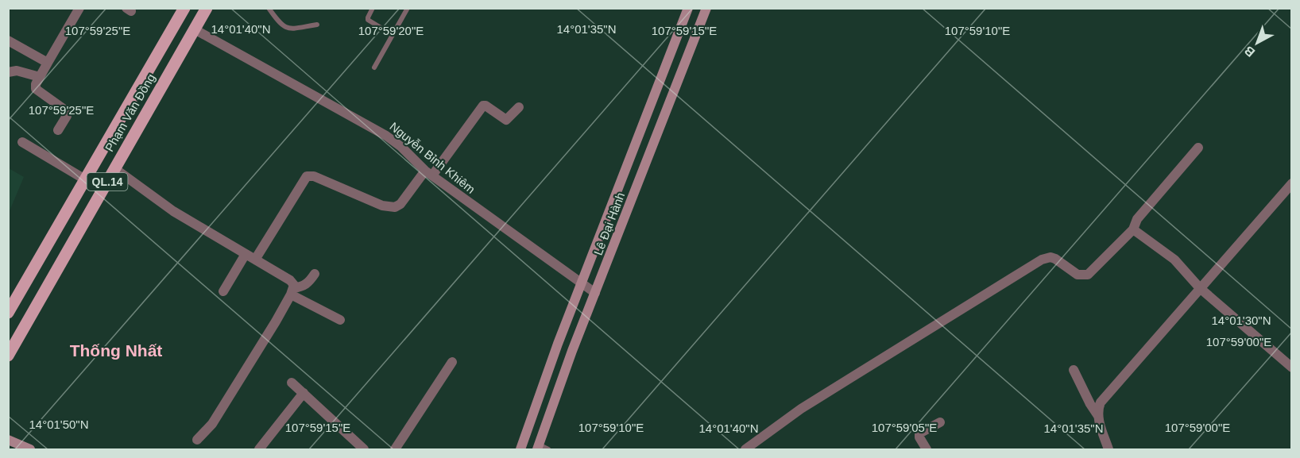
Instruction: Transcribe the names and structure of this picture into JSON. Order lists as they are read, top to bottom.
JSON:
{
  "streets": {
    "main road": ["Phạm Văn Đồng", "QL.14", "Lê Đại Hành"],
    "street": ["Nguyễn Bỉnh Khiêm"]
  },
  "crossings": [
    ["Phạm Văn Đồng", "Nguyễn Bỉnh Khiêm"],
    ["Nguyễn Bỉnh Khiêm", "Lê Đại Hành"]
  ],
  "districts": ["Thống Nhất"],
  "north": "bottom left",
  "coordinates": [
    "14°01'40\"N",
    "14°01'35\"N",
    "107°59'25\"E",
    "107°59'20\"E",
    "107°59'15\"E",
    "107°59'10\"E",
    "14°01'30\"N",
    "107°59'00\"E",
    "14°01'50\"N",
    "107°59'05\"E"
  ]
}
